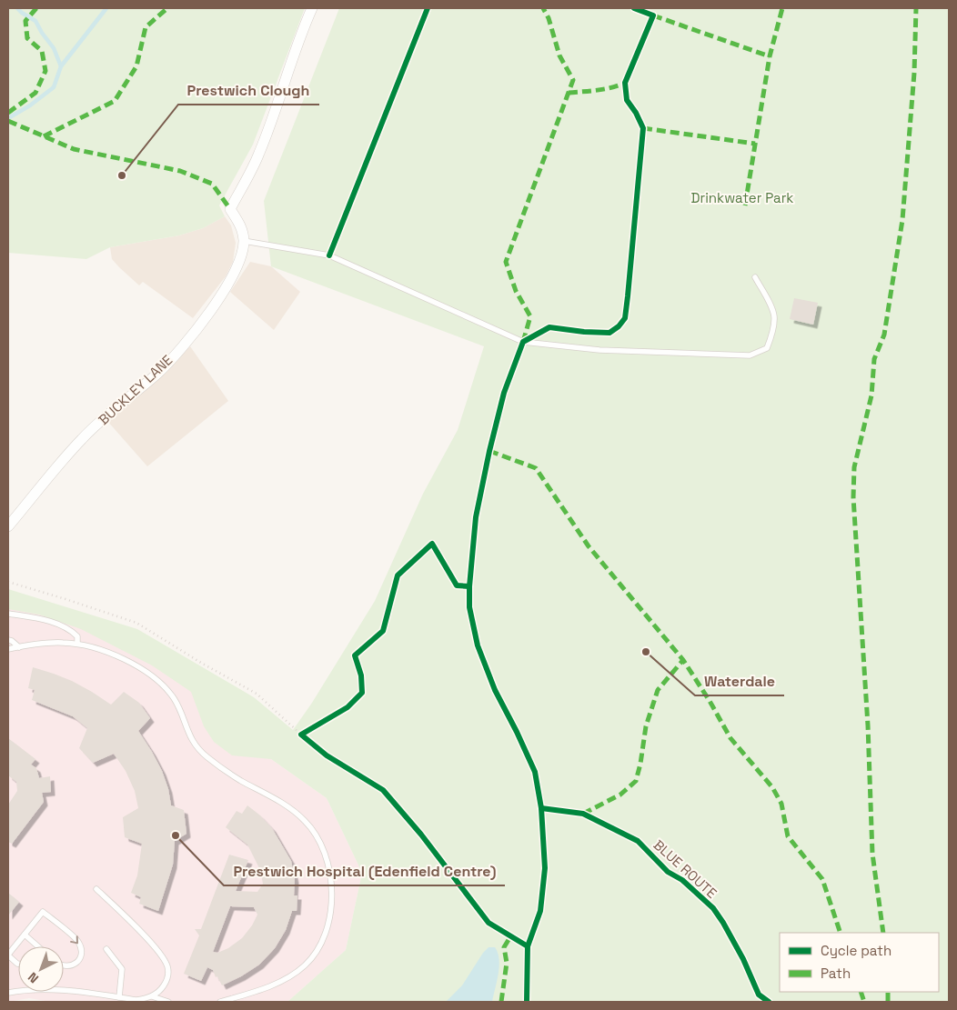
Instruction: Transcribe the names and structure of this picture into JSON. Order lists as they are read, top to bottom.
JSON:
{
  "streets": {
    "street": ["BUCKLEY LANE"],
    "cycle path": ["BLUE ROUTE"]
  },
  "parks": ["Drinkwater Park"],
  "places": ["Prestwich Clough", "Waterdale", "Prestwich Hospital (Edenfield Centre)"],
  "legend": ["Cycle path", "Path"],
  "north": "bottom left"
}
